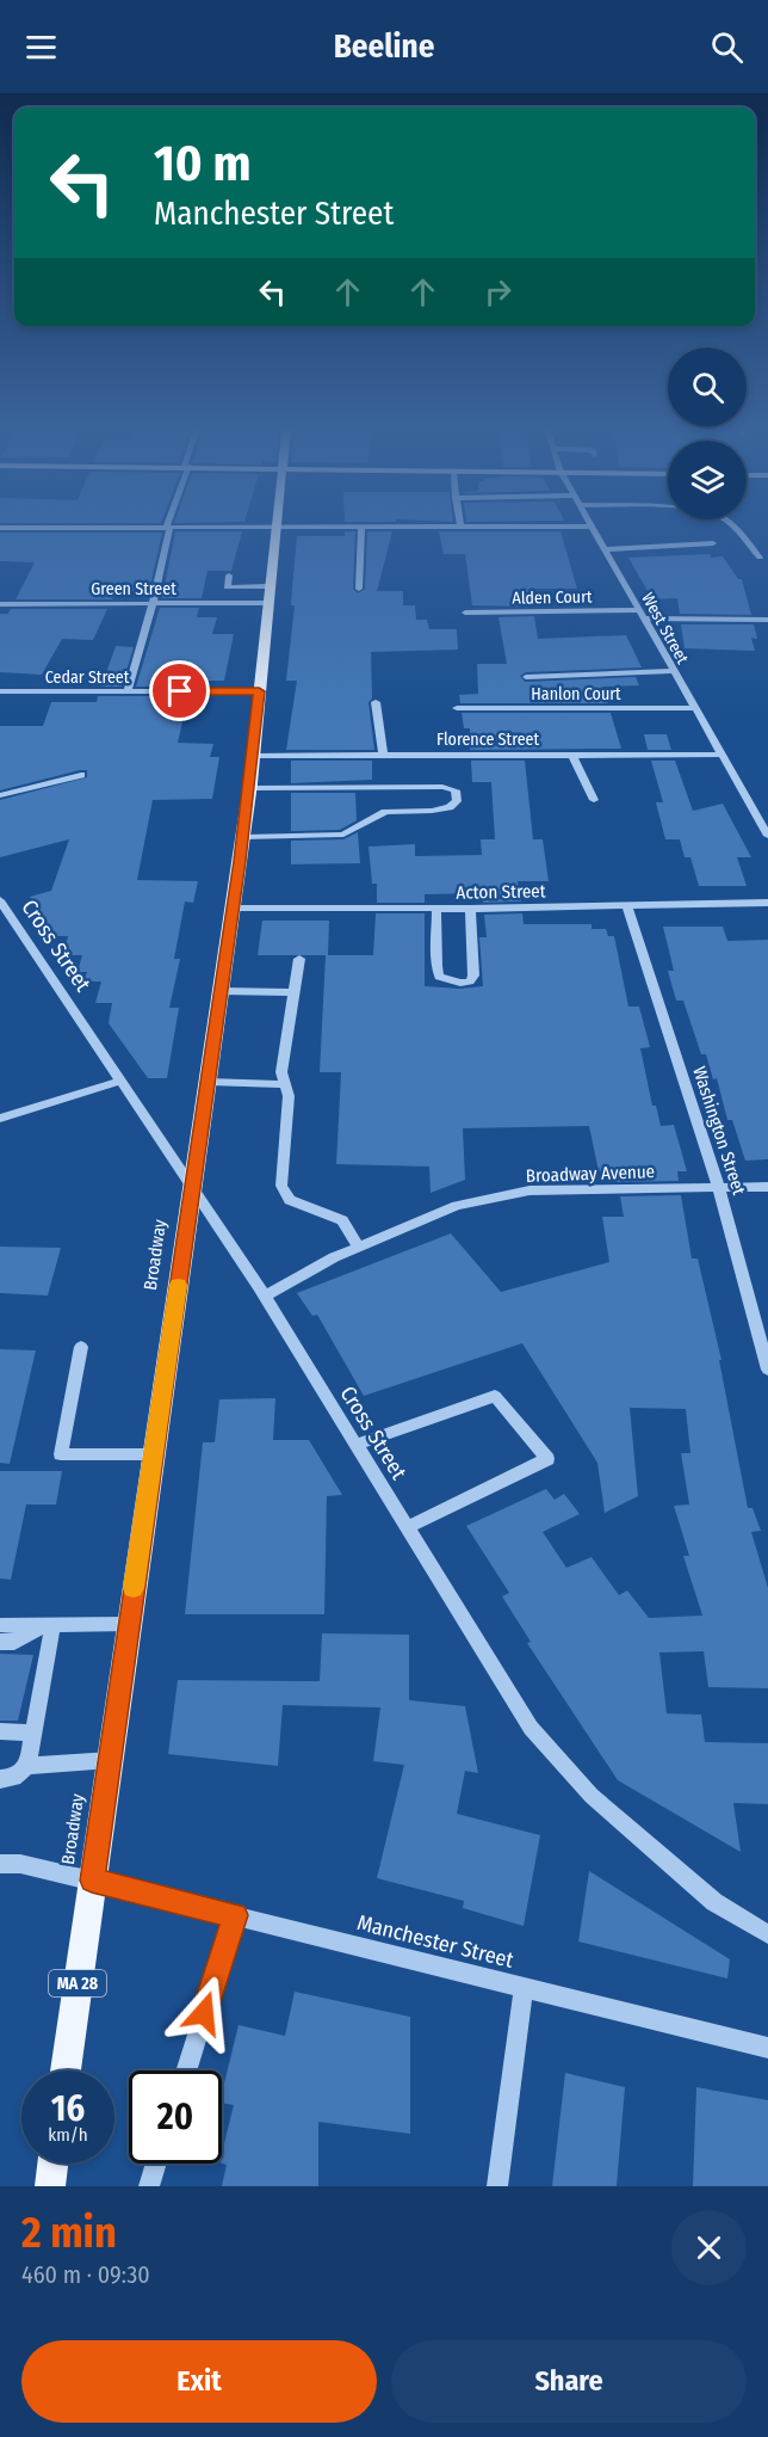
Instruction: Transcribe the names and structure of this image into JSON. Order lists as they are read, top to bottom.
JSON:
{
  "streets": {
    "main road": ["Broadway", "MA 28"],
    "street": [
      "Green Street",
      "Alden Court",
      "West Street",
      "Cedar Street",
      "Hanlon Court",
      "Florence Street",
      "Acton Street",
      "Cross Street",
      "Washington Street",
      "Broadway Avenue",
      "Manchester Street"
    ]
  },
  "crossings": [
    ["Green Street", "Broadway"],
    ["Alden Court", "West Street"],
    ["West Street", "Hanlon Court"],
    ["West Street", "Florence Street"],
    ["Cedar Street", "Broadway"],
    ["Florence Street", "Broadway"],
    ["Acton Street", "Washington Street"],
    ["Acton Street", "Broadway"],
    ["Cross Street", "Broadway Avenue"],
    ["Cross Street", "Broadway"],
    ["Washington Street", "Broadway Avenue"],
    ["Broadway", "Manchester Street"]
  ],
  "page": {
    "header": "Beeline",
    "turn": ["10 m", "Manchester Street"],
    "speed": "16 km/h",
    "limit": "20",
    "heading": ["2 min", "460 m · 09:30"],
    "buttons": ["Exit", "Share"]
  }
}
